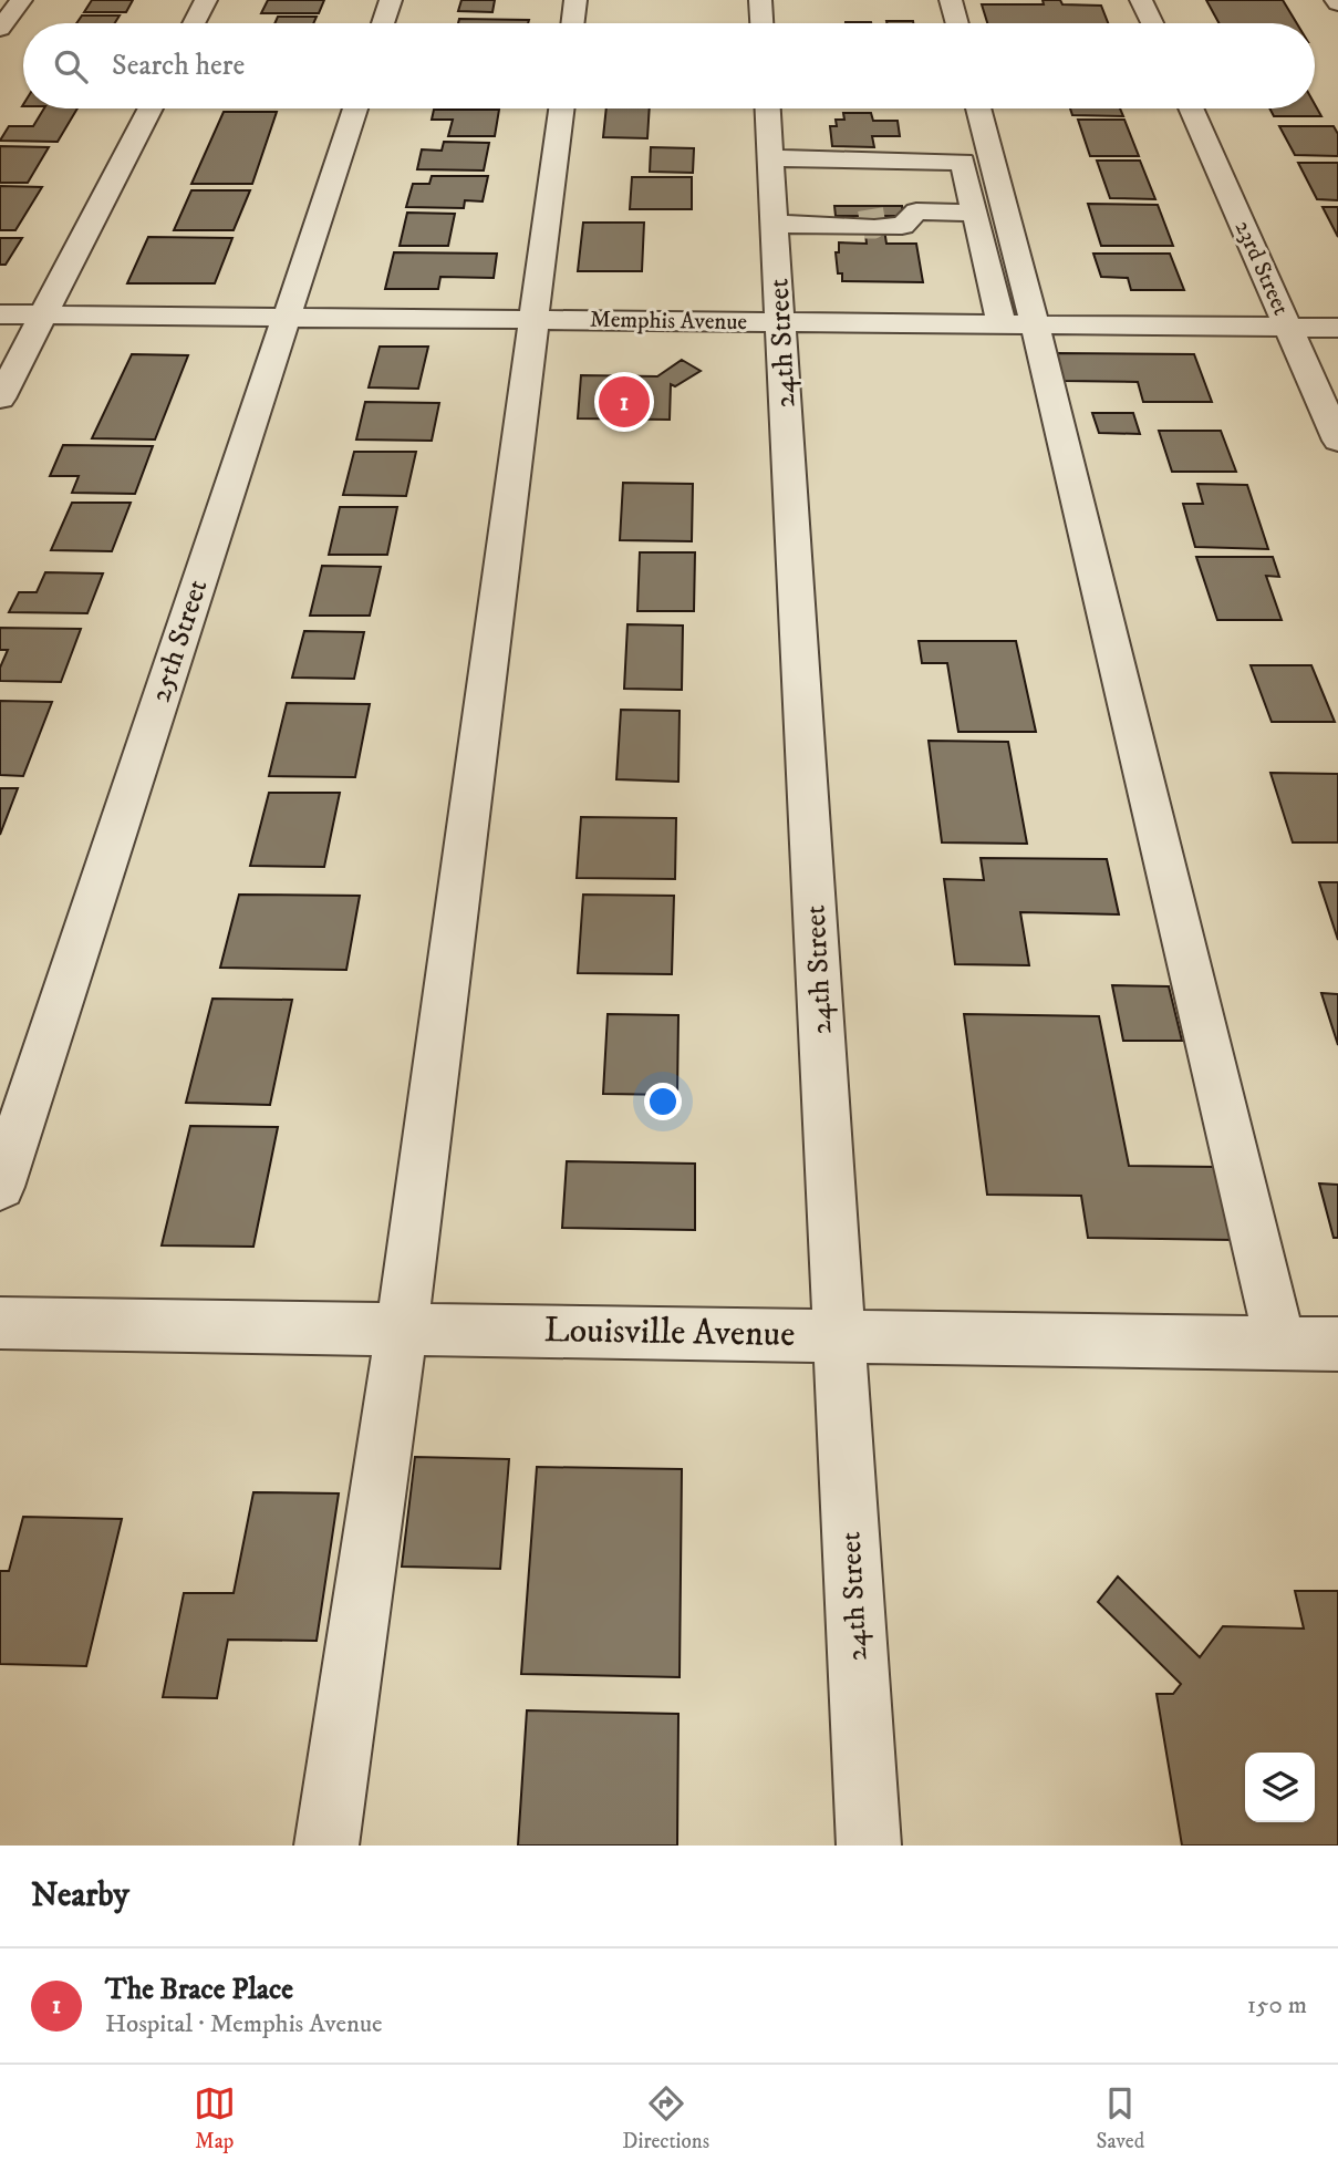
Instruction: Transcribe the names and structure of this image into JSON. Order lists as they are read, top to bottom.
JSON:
{
  "streets": {
    "street": [
      "23rd Street",
      "Memphis Avenue",
      "24th Street",
      "25th Street",
      "Louisville Avenue"
    ]
  },
  "crossings": [
    ["23rd Street", "Memphis Avenue"],
    ["Memphis Avenue", "24th Street"],
    ["Memphis Avenue", "25th Street"],
    ["24th Street", "Louisville Avenue"]
  ],
  "page": {
    "search": "Search here",
    "pins": "1",
    "heading": "Nearby",
    "list": [
      {
        "mark": "1",
        "name": "The Brace Place",
        "note": "Hospital · Memphis Avenue",
        "value": "150 m"
      }
    ],
    "nav": ["Map", "Directions", "Saved"]
  }
}
